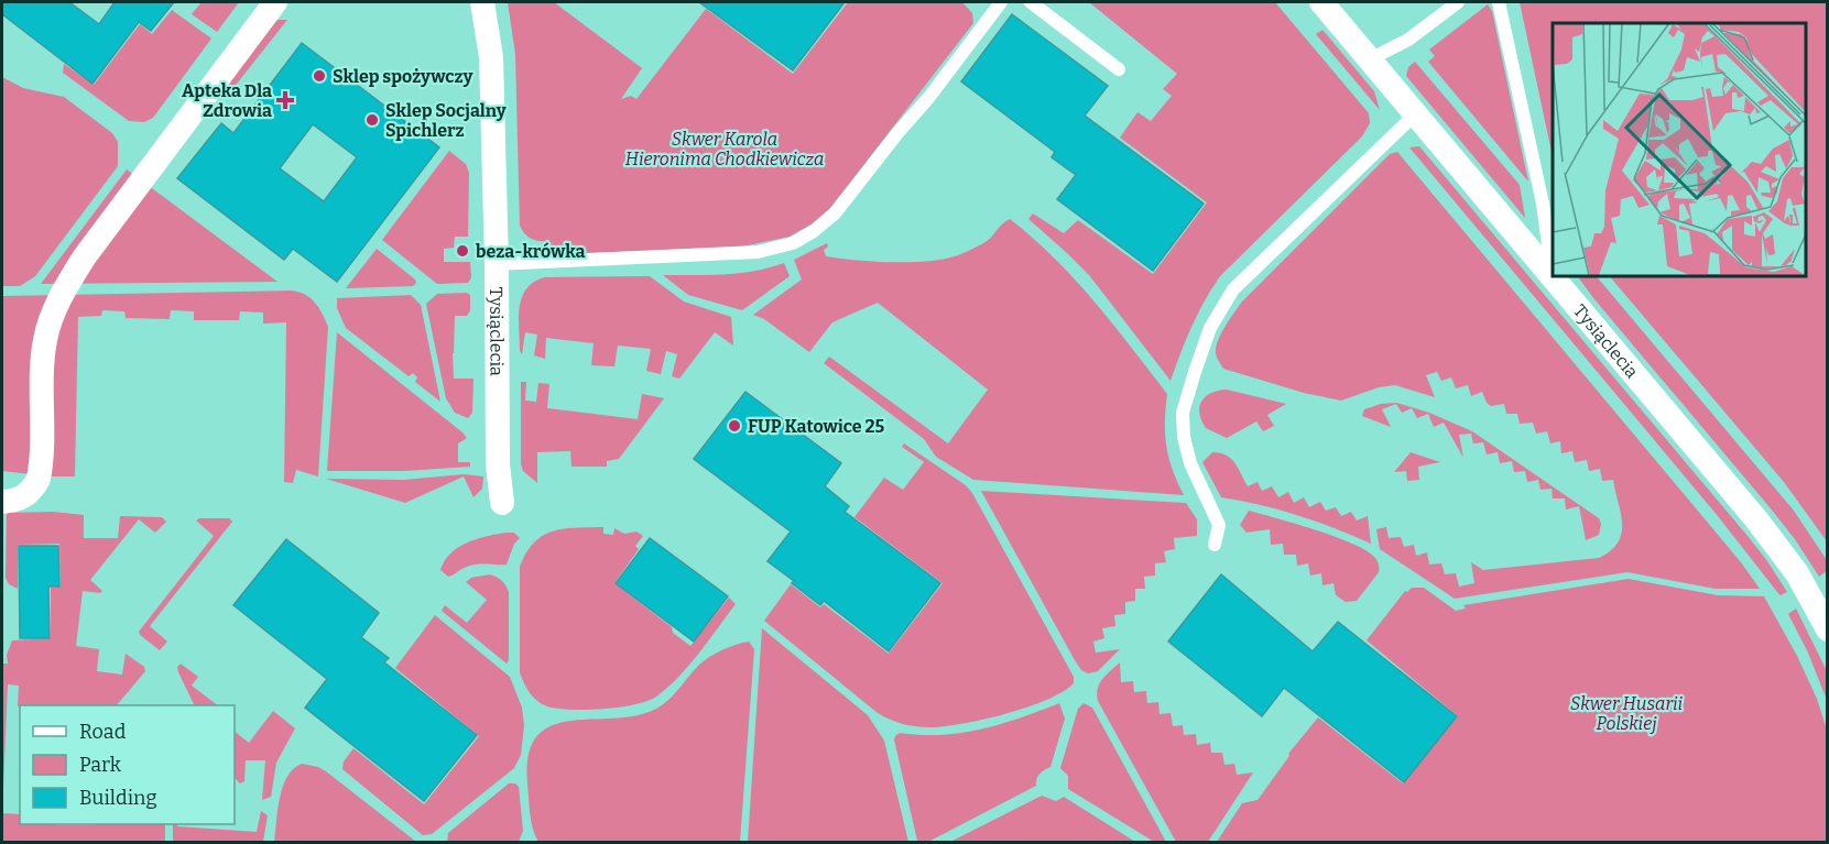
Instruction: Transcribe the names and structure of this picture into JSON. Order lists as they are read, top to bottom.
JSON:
{
  "streets": {
    "street": ["Tysiąclecia"]
  },
  "parks": ["Skwer Karola Hieronima Chodkiewicza", "Skwer Husarii Polskiej"],
  "places": {
    "other": [
      "Sklep spożywczy",
      "Sklep Socjalny Spichlerz",
      "beza-krówka",
      "FUP Katowice 25"
    ],
    "health": ["Apteka Dla Zdrowia"]
  },
  "legend": ["Road", "Park", "Building"]
}
